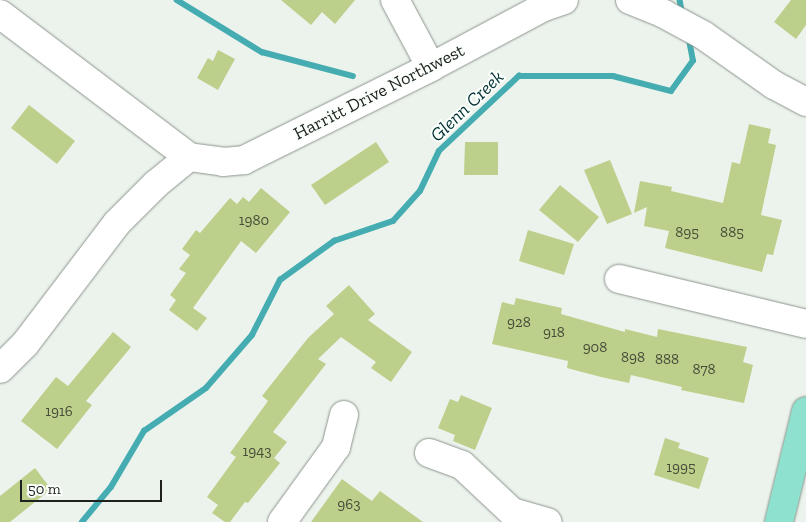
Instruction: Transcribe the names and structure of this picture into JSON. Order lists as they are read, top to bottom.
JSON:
{
  "streets": {
    "street": ["Harritt Drive Northwest"]
  },
  "water": ["Glenn Creek"],
  "house_numbers": [
    "1980",
    "895",
    "885",
    "928",
    "918",
    "908",
    "898",
    "888",
    "878",
    "1916",
    "1943",
    "1995",
    "963"
  ],
  "scale_bar": "50 m"
}
